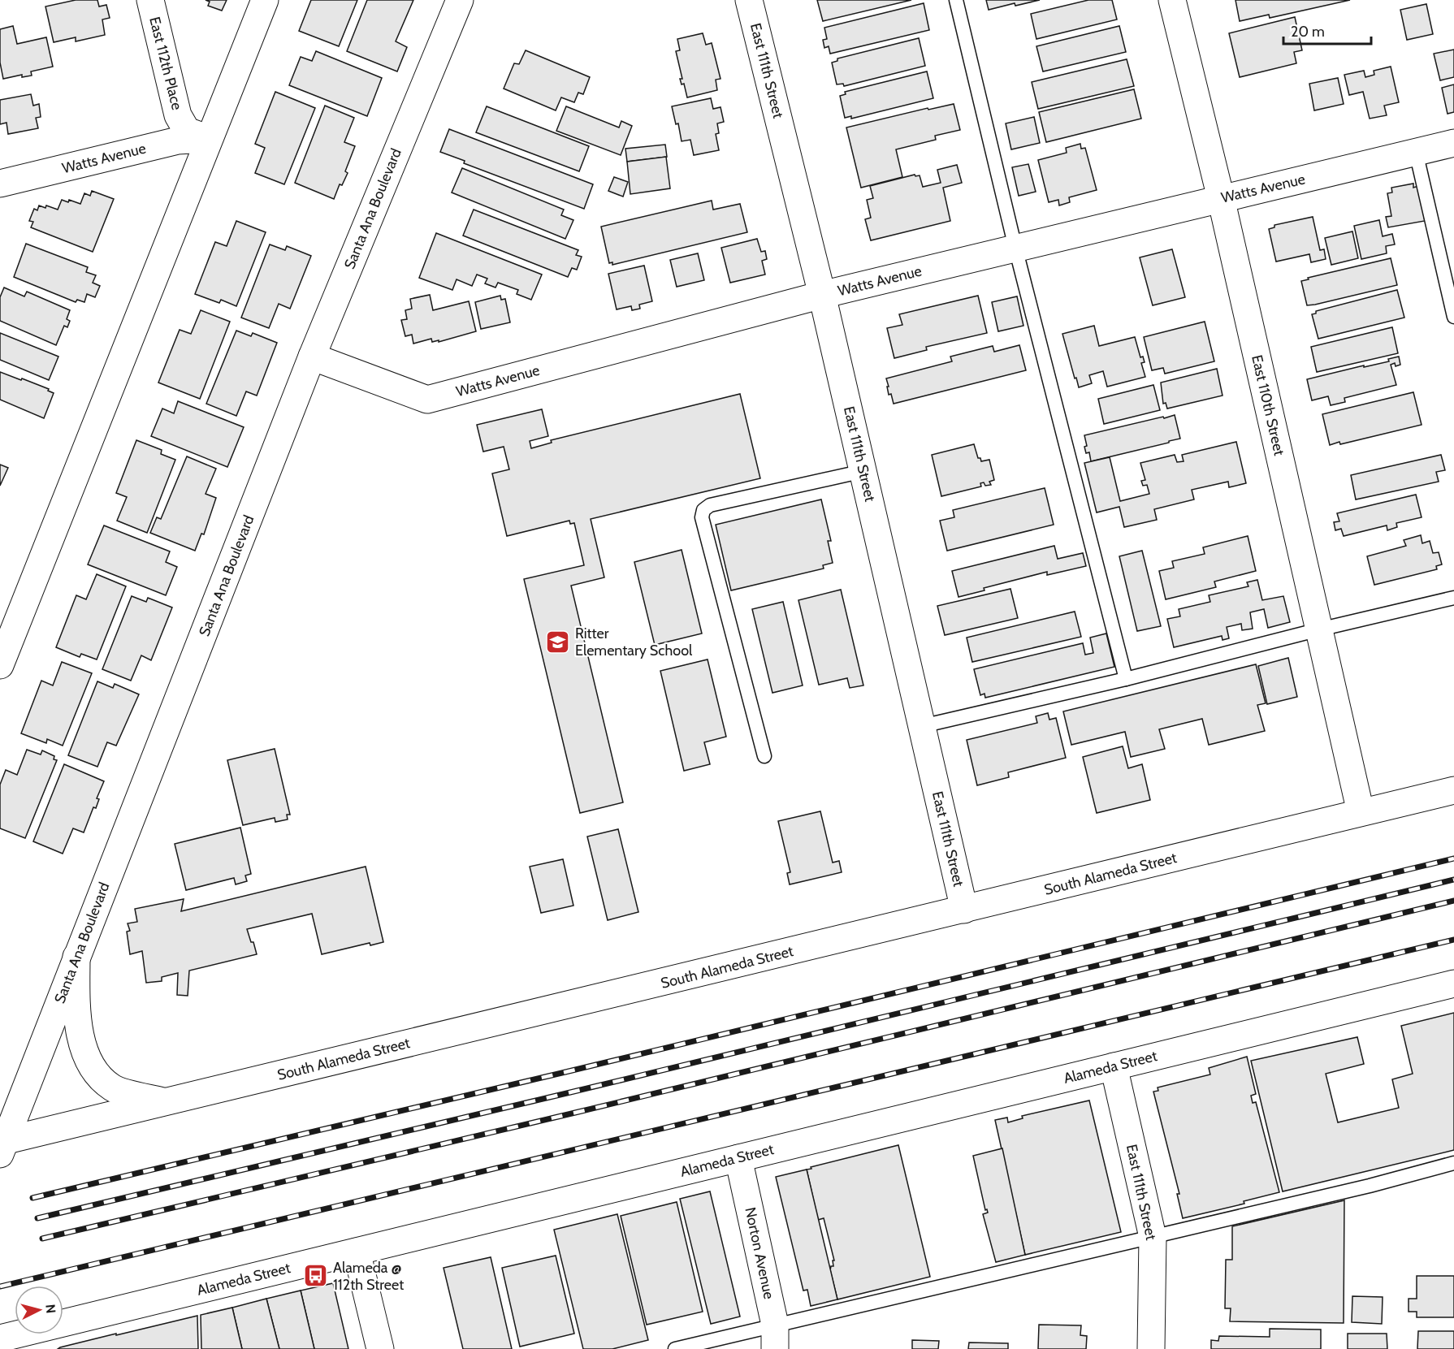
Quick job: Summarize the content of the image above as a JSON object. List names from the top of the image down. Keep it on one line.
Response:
{"streets":{"street":["East 112th Place","East 111th Street","Watts Avenue","Santa Ana Boulevard","East 110th Street","South Alameda Street","Alameda Street","Norton Avenue"]},"crossings":[["East 112th Place","Watts Avenue"],["East 111th Street","Watts Avenue"],["East 111th Street","South Alameda Street"],["East 111th Street","Alameda Street"],["Watts Avenue","Santa Ana Boulevard"],["Watts Avenue","East 110th Street"],["Santa Ana Boulevard","South Alameda Street"],["East 110th Street","South Alameda Street"],["Alameda Street","Norton Avenue"]],"places":{"school or university":["Ritter Elementary School"],"bus stop":["Alameda @ 112th Street"]},"scale_bar":"20 m","north":"right"}
